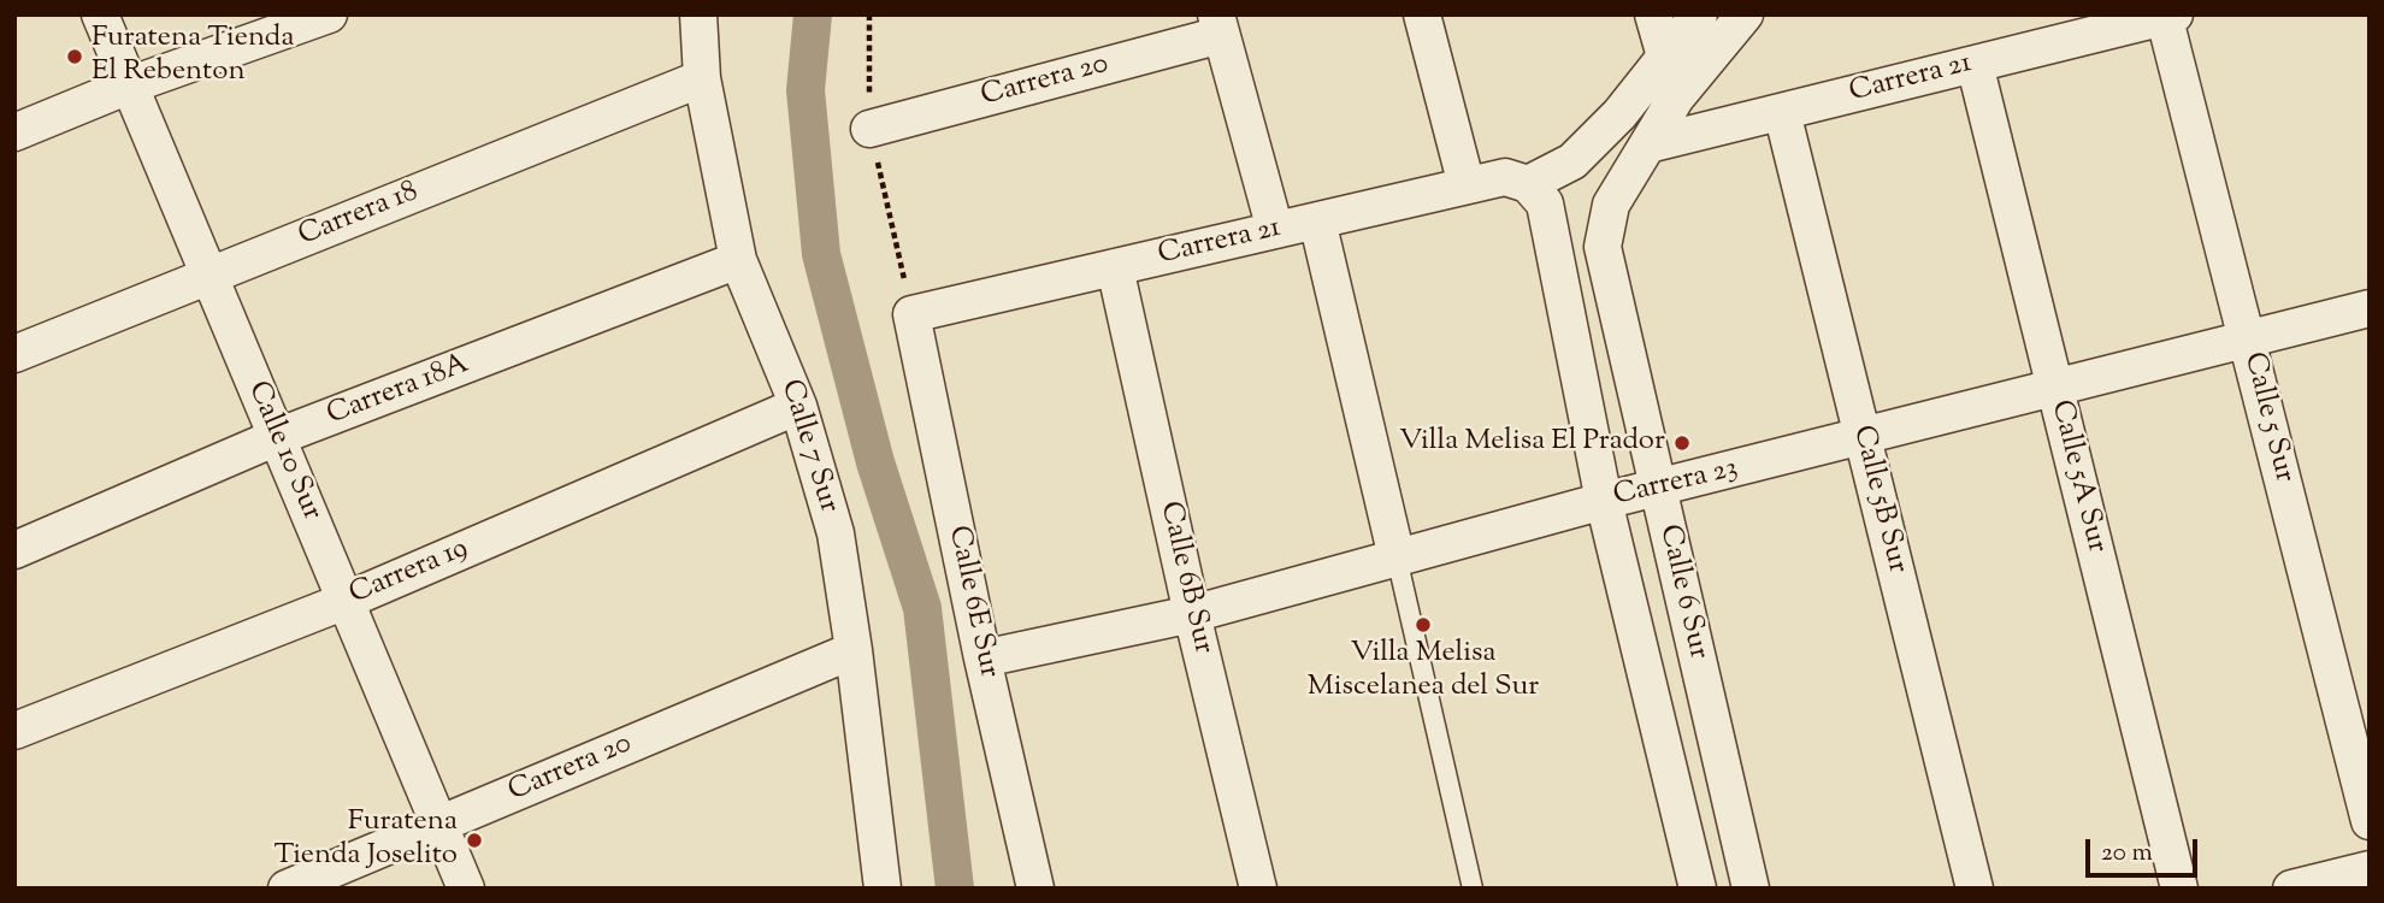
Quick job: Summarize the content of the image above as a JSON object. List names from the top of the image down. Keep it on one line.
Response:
{"streets":{"street":["Carrera 21","Carrera 20","Carrera 18","Carrera 18A","Calle 5 Sur","Calle 7 Sur","Calle 10 Sur","Calle 5A Sur","Carrera 23","Calle 5B Sur","Carrera 19","Calle 6B Sur","Calle 6 Sur","Calle 6E Sur"]},"crossings":[["Carrera 21","Calle 5 Sur"],["Carrera 21","Calle 5A Sur"],["Carrera 21","Calle 5B Sur"],["Carrera 21","Calle 6B Sur"],["Carrera 21","Calle 6 Sur"],["Carrera 21","Calle 6E Sur"],["Carrera 20","Calle 7 Sur"],["Carrera 20","Calle 10 Sur"],["Carrera 18","Calle 7 Sur"],["Carrera 18","Calle 10 Sur"],["Carrera 18A","Calle 7 Sur"],["Carrera 18A","Calle 10 Sur"],["Calle 5 Sur","Carrera 23"],["Calle 7 Sur","Carrera 19"],["Calle 10 Sur","Carrera 19"],["Calle 5A Sur","Carrera 23"],["Carrera 23","Calle 5B Sur"],["Carrera 23","Calle 6B Sur"],["Carrera 23","Calle 6 Sur"],["Carrera 23","Calle 6E Sur"]],"places":["Furatena Tienda El Rebenton","Villa Melisa El Prador","Villa Melisa Miscelanea del Sur","Furatena Tienda Joselito"],"scale_bar":"20 m"}
